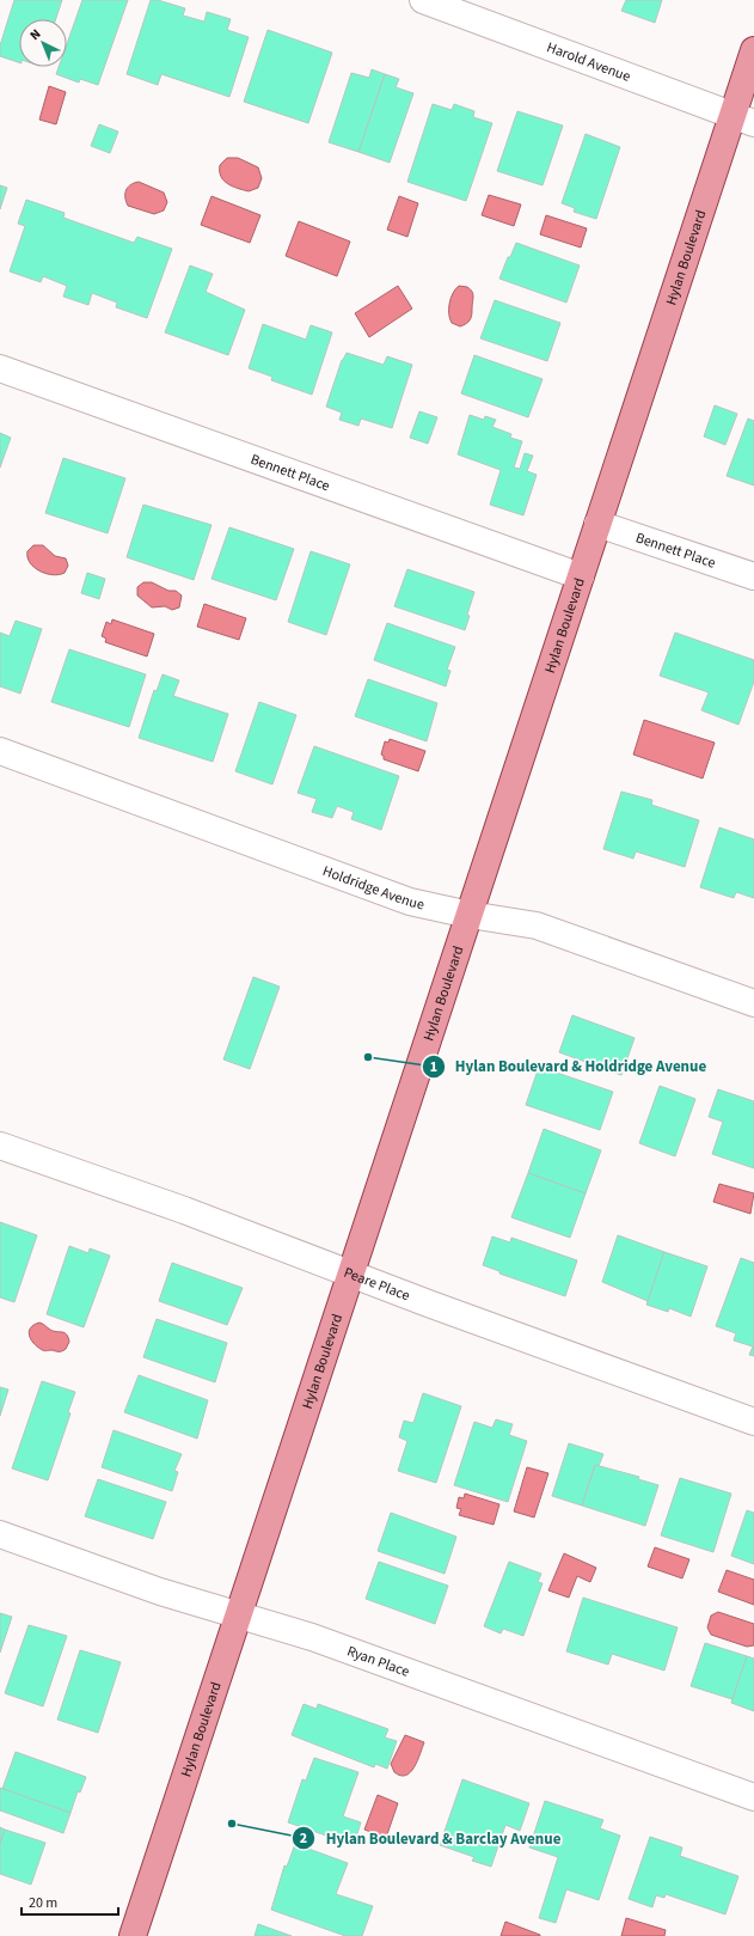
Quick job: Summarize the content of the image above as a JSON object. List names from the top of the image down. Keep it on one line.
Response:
{"streets":{"main road":["Hylan Boulevard"],"street":["Harold Avenue","Bennett Place","Holdridge Avenue","Peare Place","Ryan Place"]},"crossings":[["Harold Avenue","Hylan Boulevard"],["Hylan Boulevard","Bennett Place"],["Hylan Boulevard","Holdridge Avenue"],["Hylan Boulevard","Peare Place"],["Hylan Boulevard","Ryan Place"]],"places":["Hylan Boulevard & Holdridge Avenue","Hylan Boulevard & Barclay Avenue"],"scale_bar":"20 m","north":"top left"}
